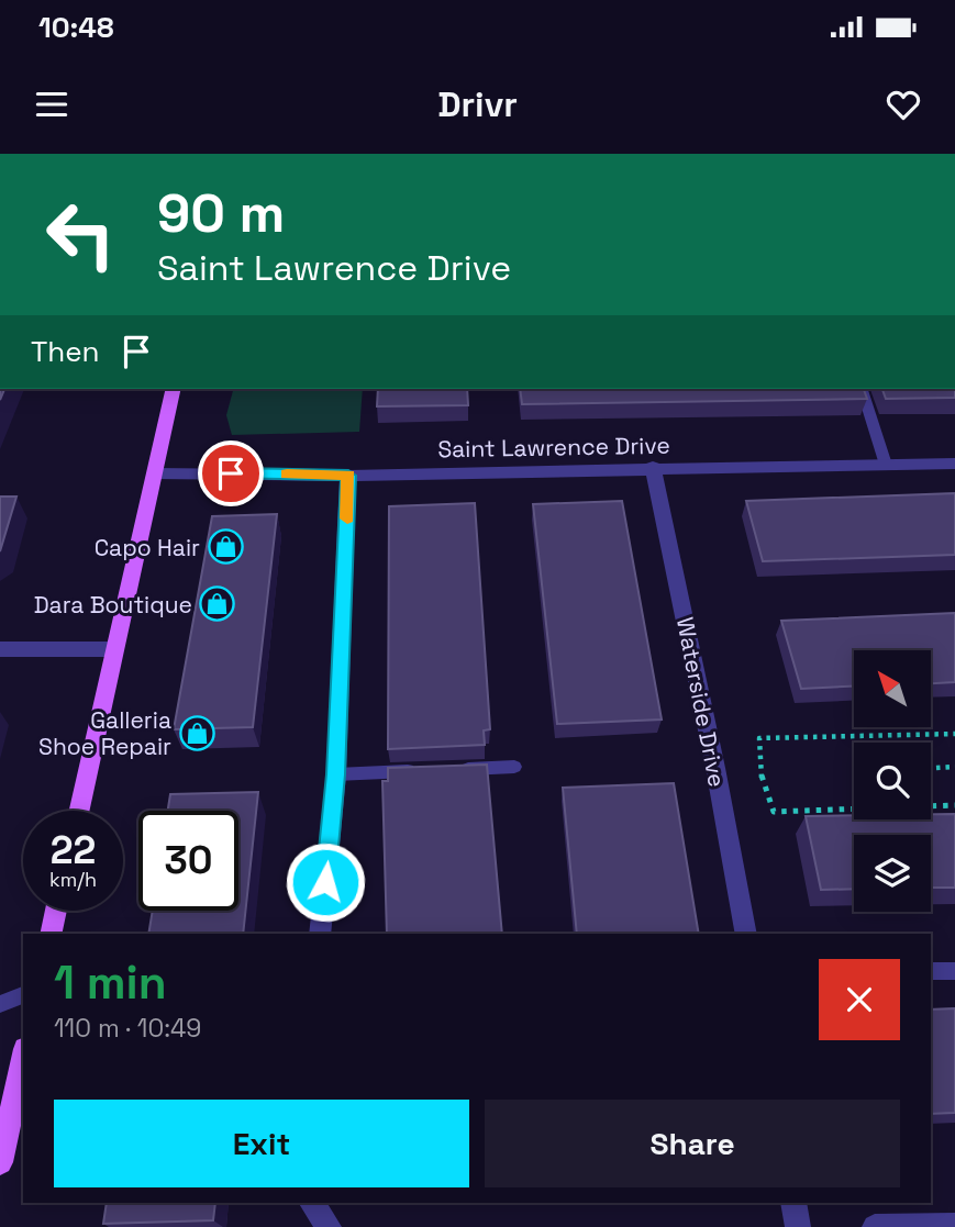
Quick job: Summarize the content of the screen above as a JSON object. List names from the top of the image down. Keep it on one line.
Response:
{"streets":{"street":["Saint Lawrence Drive","Waterside Drive"]},"crossings":[["Saint Lawrence Drive","Waterside Drive"]],"places":{"shop":["Capo Hair","Dara Boutique","Galleria Shoe Repair"]},"north":"top left","page":{"status":"10:48","header":"Drivr","turn":["90 m","Saint Lawrence Drive"],"then":"Then","speed":"22 km/h","limit":"30","heading":["1 min","110 m · 10:49"],"buttons":["Exit","Share"]}}
